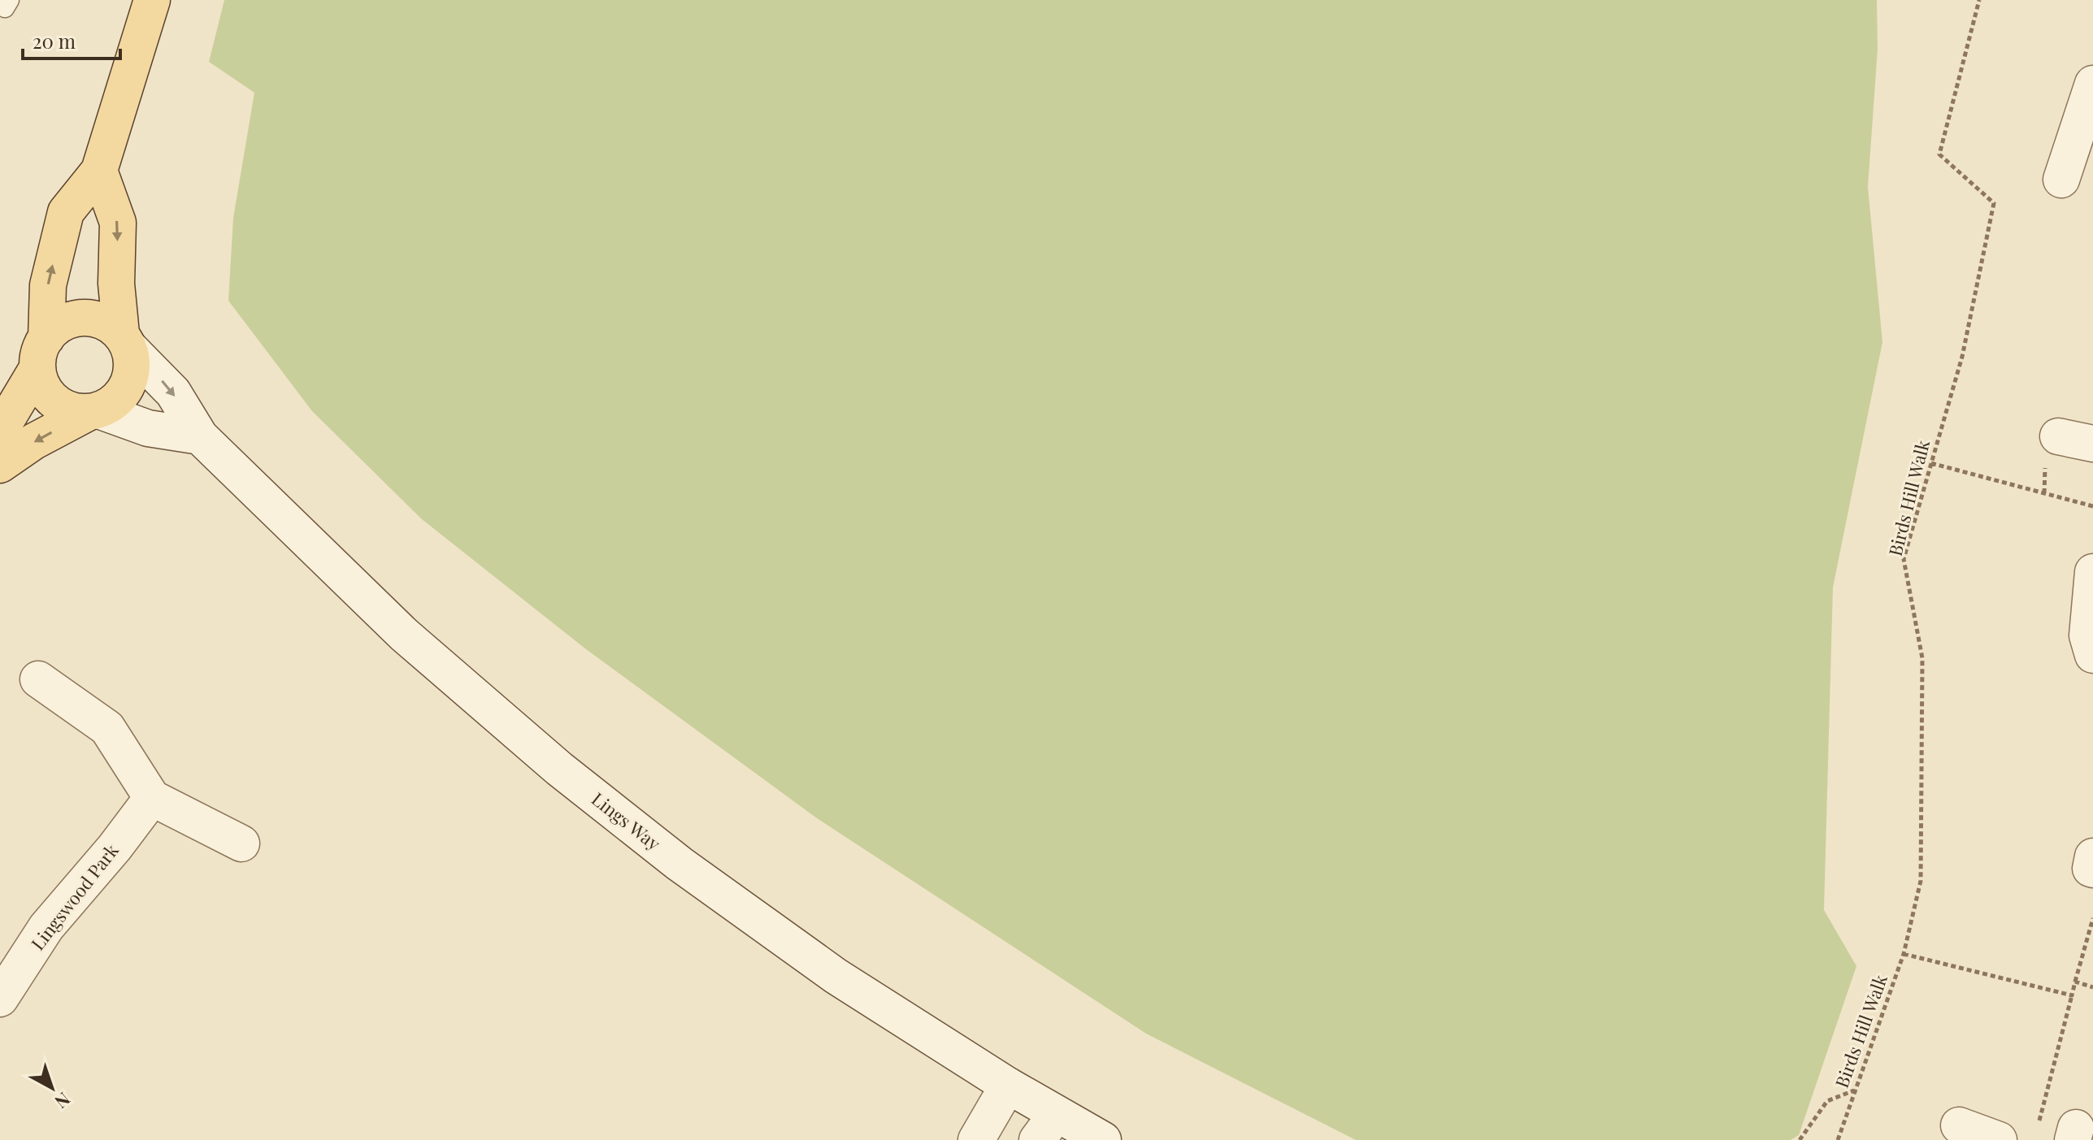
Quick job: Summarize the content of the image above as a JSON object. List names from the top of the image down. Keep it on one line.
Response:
{"streets":{"street":["Lings Way","Lingswood Park"],"path":["Birds Hill Walk"]},"scale_bar":"20 m","north":"bottom right"}
